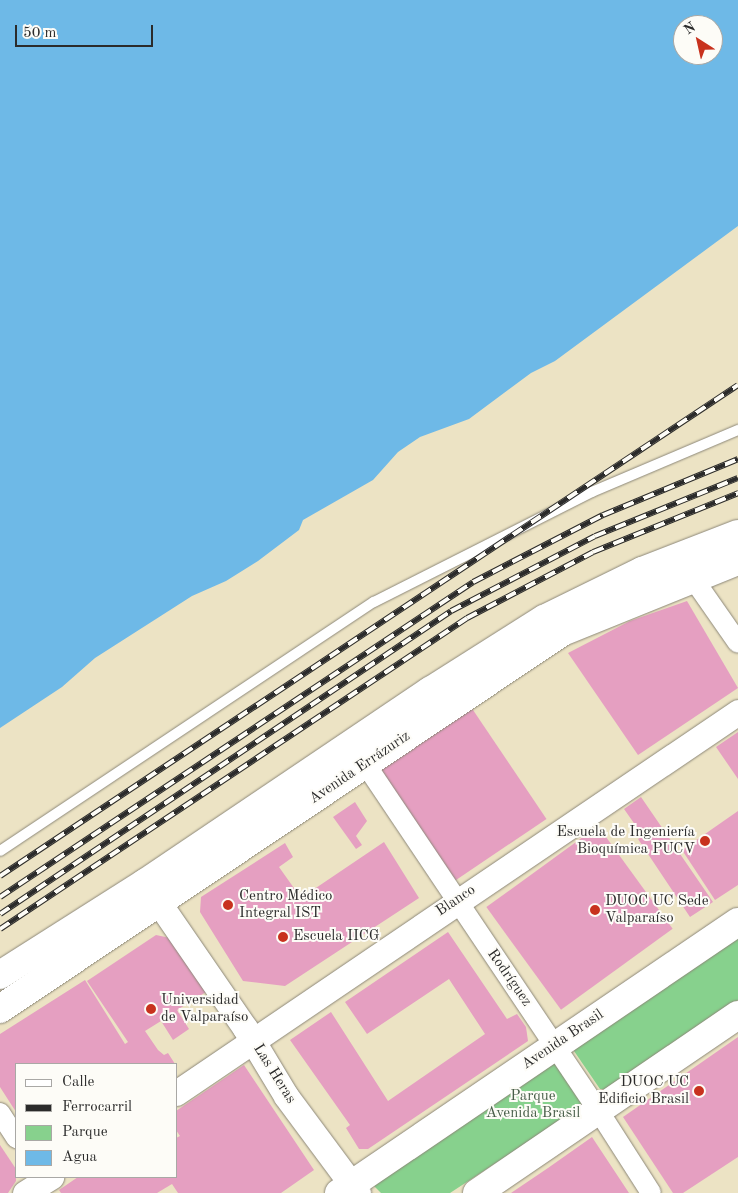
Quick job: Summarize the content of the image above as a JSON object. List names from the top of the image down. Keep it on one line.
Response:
{"streets":{"main road":["Avenida Errázuriz","Avenida Brasil"],"street":["Blanco","Rodríguez","Las Heras"]},"crossings":[["Avenida Errázuriz","Rodríguez"],["Avenida Errázuriz","Las Heras"],["Blanco","Rodríguez"],["Blanco","Las Heras"],["Rodríguez","Avenida Brasil"],["Avenida Brasil","Las Heras"]],"parks":["Parque Avenida Brasil"],"places":["Escuela de Ingeniería Bioquímica PUCV","Centro Médico Integral IST","DUOC UC Sede Valparaíso","Escuela IICG","Universidad de Valparaíso","DUOC UC Edificio Brasil"],"legend":["Calle","Ferrocarril","Parque","Agua"],"scale_bar":"50 m","north":"top left"}
